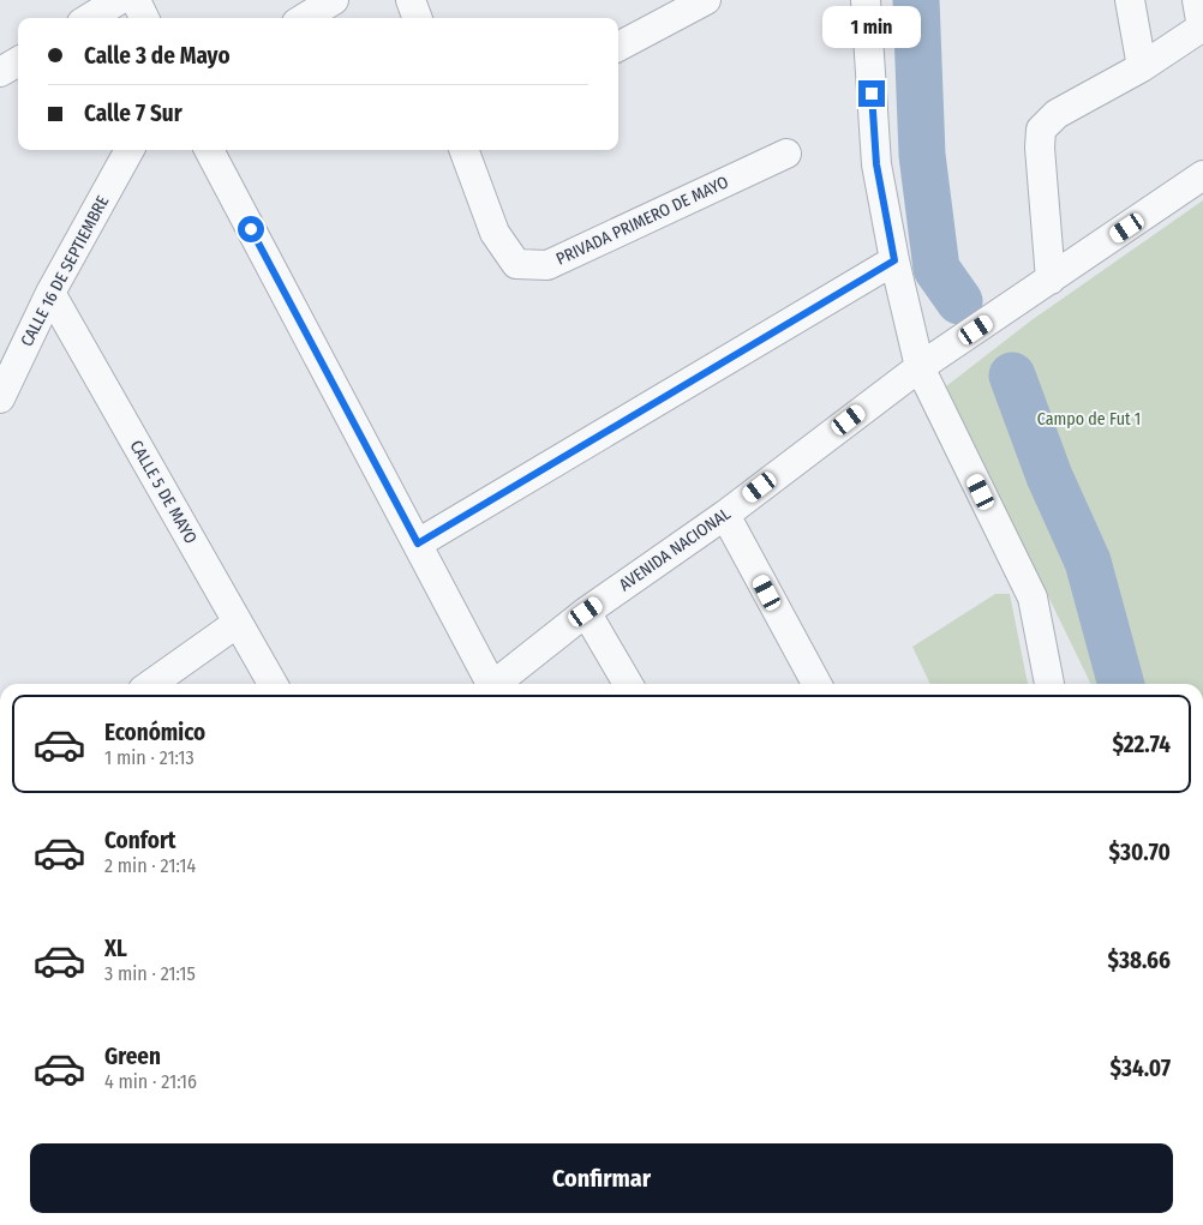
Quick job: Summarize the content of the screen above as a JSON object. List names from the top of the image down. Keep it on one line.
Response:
{"streets":{"street":["PRIVADA PRIMERO DE MAYO","CALLE 16 DE SEPTIEMBRE","CALLE 5 DE MAYO","AVENIDA NACIONAL"]},"crossings":[["CALLE 16 DE SEPTIEMBRE","CALLE 5 DE MAYO"]],"parks":["Campo de Fut 1"],"page":{"bubble":"1 min","banner":["Calle 3 de Mayo","Calle 7 Sur"],"list":[{"name":"Económico","note":"1 min · 21:13","value":"$22.74"},{"name":"Confort","note":"2 min · 21:14","value":"$30.70"},{"name":"XL","note":"3 min · 21:15","value":"$38.66"},{"name":"Green","note":"4 min · 21:16","value":"$34.07"}],"buttons":"Confirmar"}}
